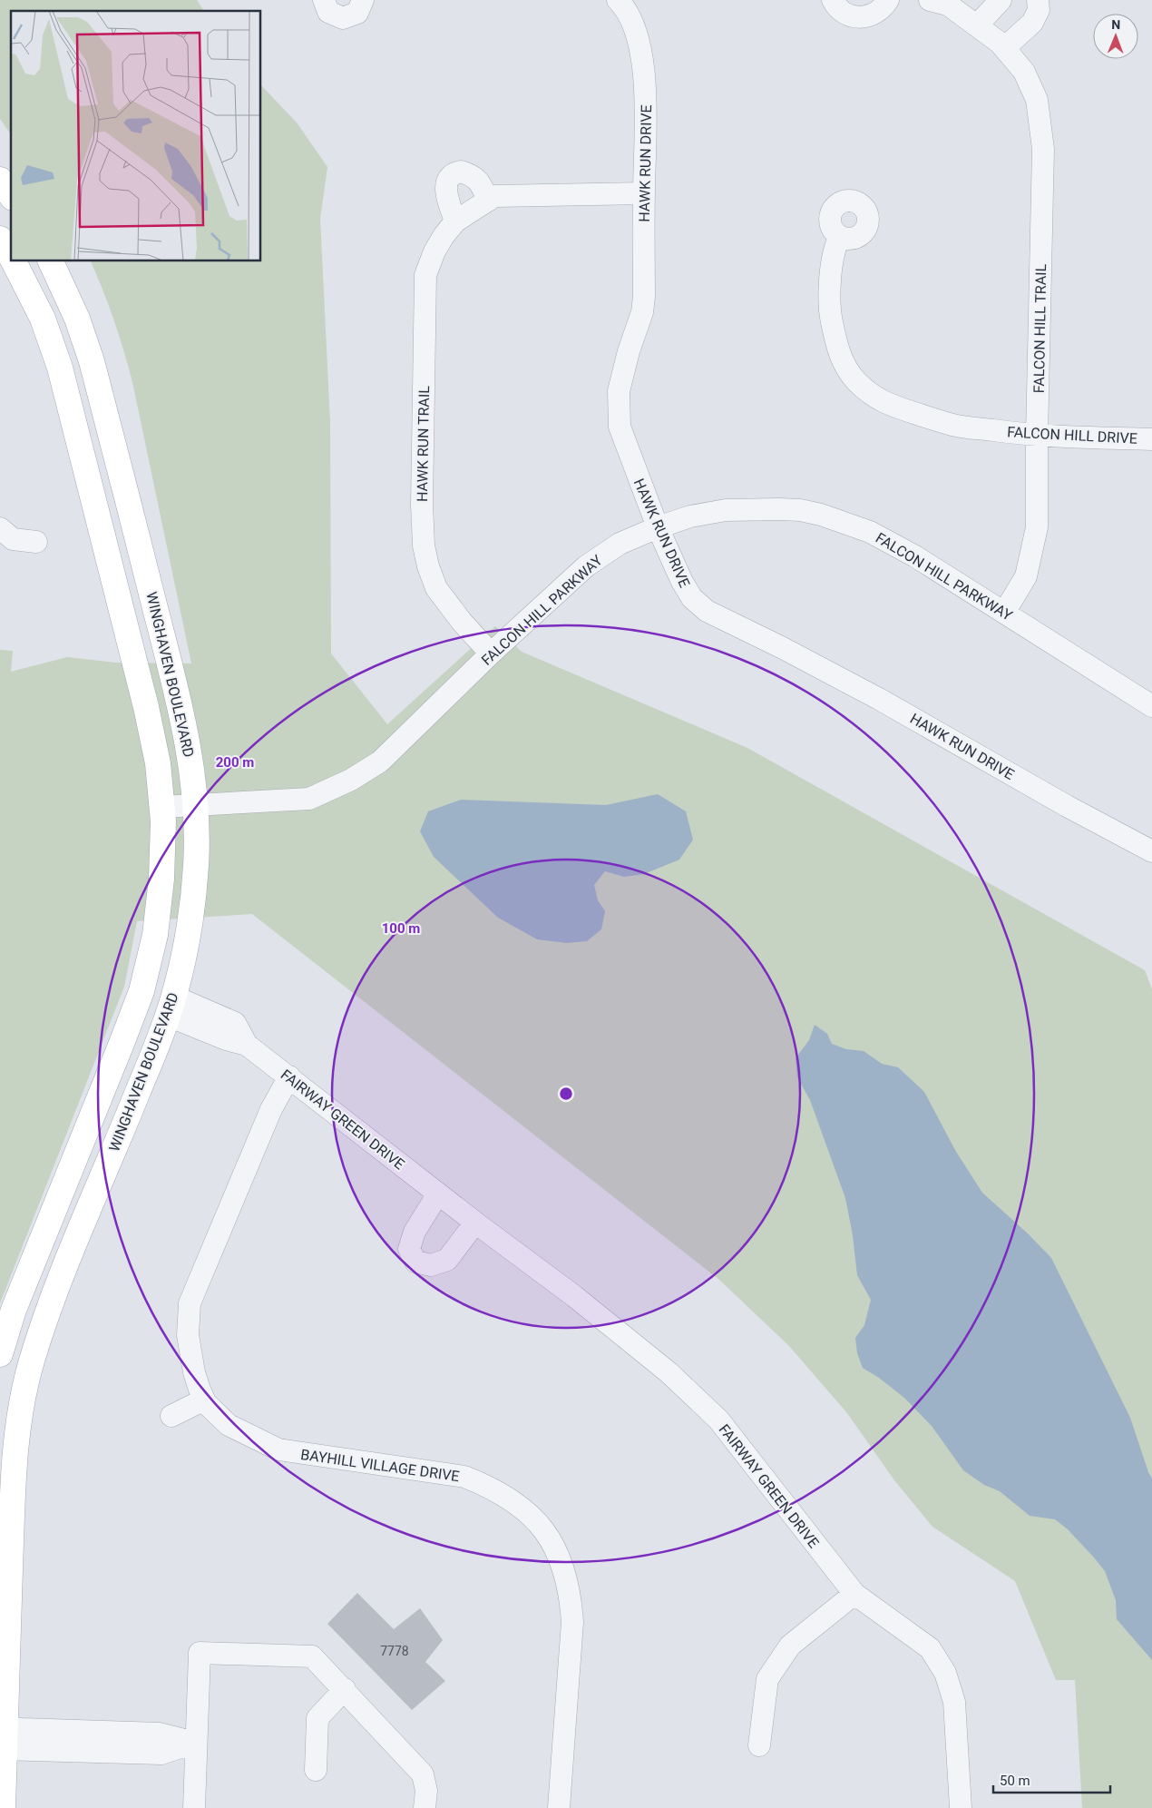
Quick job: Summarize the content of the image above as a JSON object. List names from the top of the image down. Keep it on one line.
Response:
{"streets":{"main road":["WINGHAVEN BOULEVARD"],"street":["HAWK RUN DRIVE","FALCON HILL TRAIL","FALCON HILL DRIVE","HAWK RUN TRAIL","FALCON HILL PARKWAY","FAIRWAY GREEN DRIVE","BAYHILL VILLAGE DRIVE"]},"crossings":[["HAWK RUN DRIVE","HAWK RUN TRAIL"],["HAWK RUN DRIVE","FALCON HILL PARKWAY"],["FALCON HILL TRAIL","FALCON HILL DRIVE"],["FALCON HILL TRAIL","FALCON HILL PARKWAY"],["HAWK RUN TRAIL","FALCON HILL PARKWAY"],["FALCON HILL PARKWAY","WINGHAVEN BOULEVARD"],["WINGHAVEN BOULEVARD","FAIRWAY GREEN DRIVE"],["FAIRWAY GREEN DRIVE","BAYHILL VILLAGE DRIVE"]],"house_numbers":["7778"],"scale_bar":"50 m","north":"top","rings":["200 m","100 m"]}
